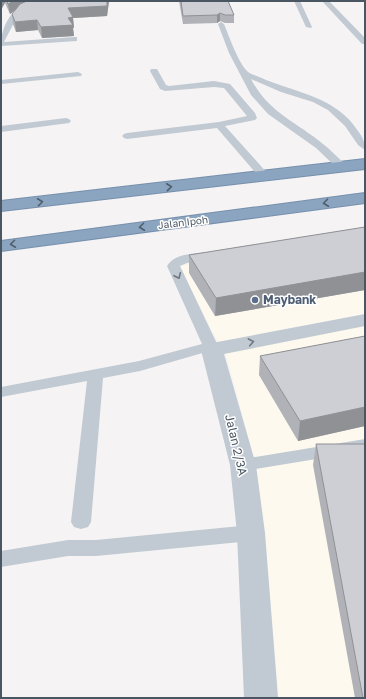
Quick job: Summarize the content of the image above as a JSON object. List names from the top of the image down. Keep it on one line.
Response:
{"streets":{"highway":["Jalan Ipoh"],"street":["Jalan 2/3A"]},"places":["Maybank"]}
